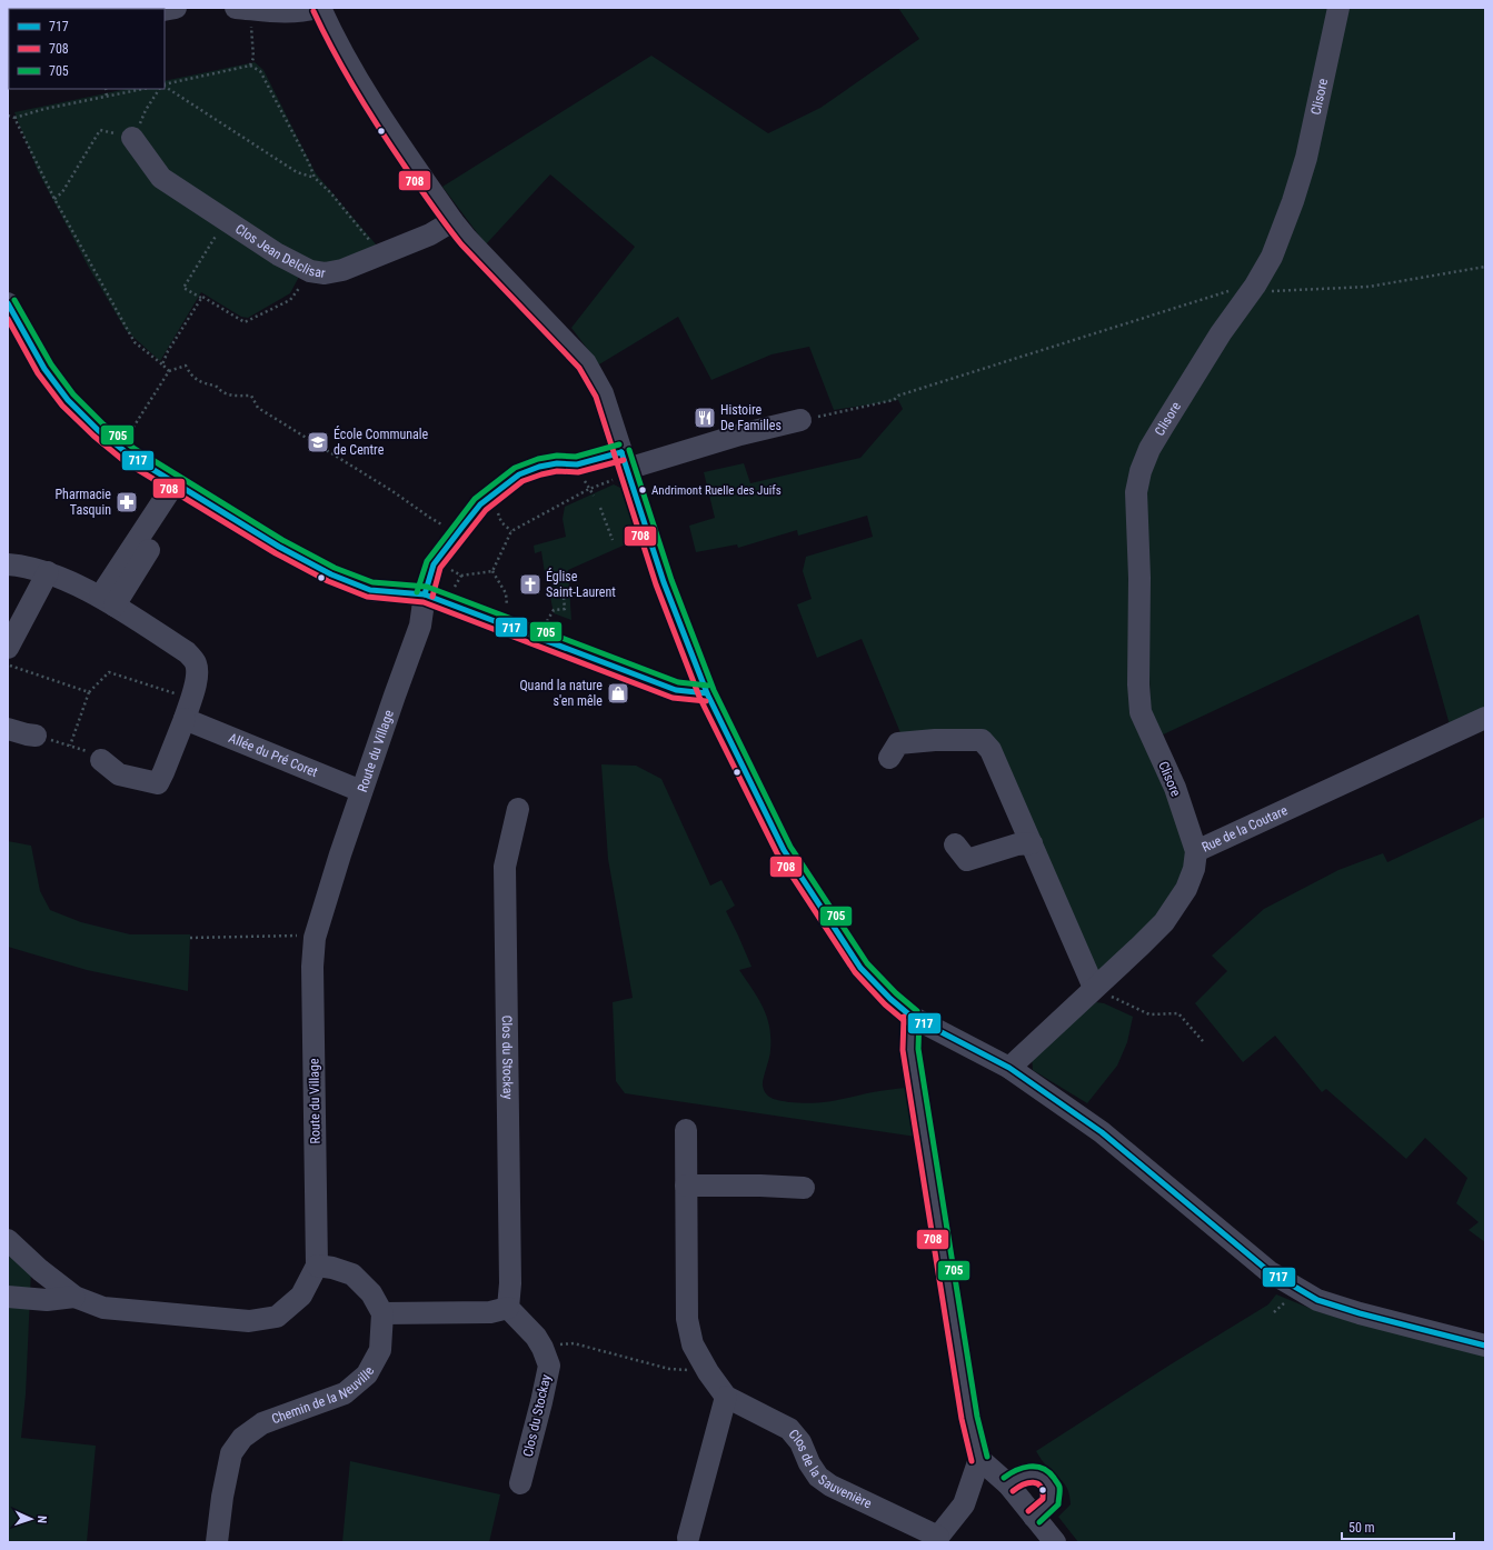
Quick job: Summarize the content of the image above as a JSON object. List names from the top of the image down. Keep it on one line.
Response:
{"streets":{"street":["Clisore","Clos Jean Delclisar","Route du Village","Allée du Pré Coret","Rue de la Coutare","Clos du Stockay","Chemin de la Neuville","Clos de la Sauvenière"]},"crossings":[["Clisore","Rue de la Coutare"],["Route du Village","Allée du Pré Coret"]],"places":{"restaurant":["Histoire De Familles"],"school or university":["École Communale de Centre"],"other":["Andrimont Ruelle des Juifs"],"pharmacy":["Pharmacie Tasquin"],"church":["Église Saint-Laurent"],"shop":["Quand la nature s'en mêle"]},"lines":["transit line 708","transit line 705","transit line 717"],"legend":["717","708","705"],"scale_bar":"50 m","north":"right"}
